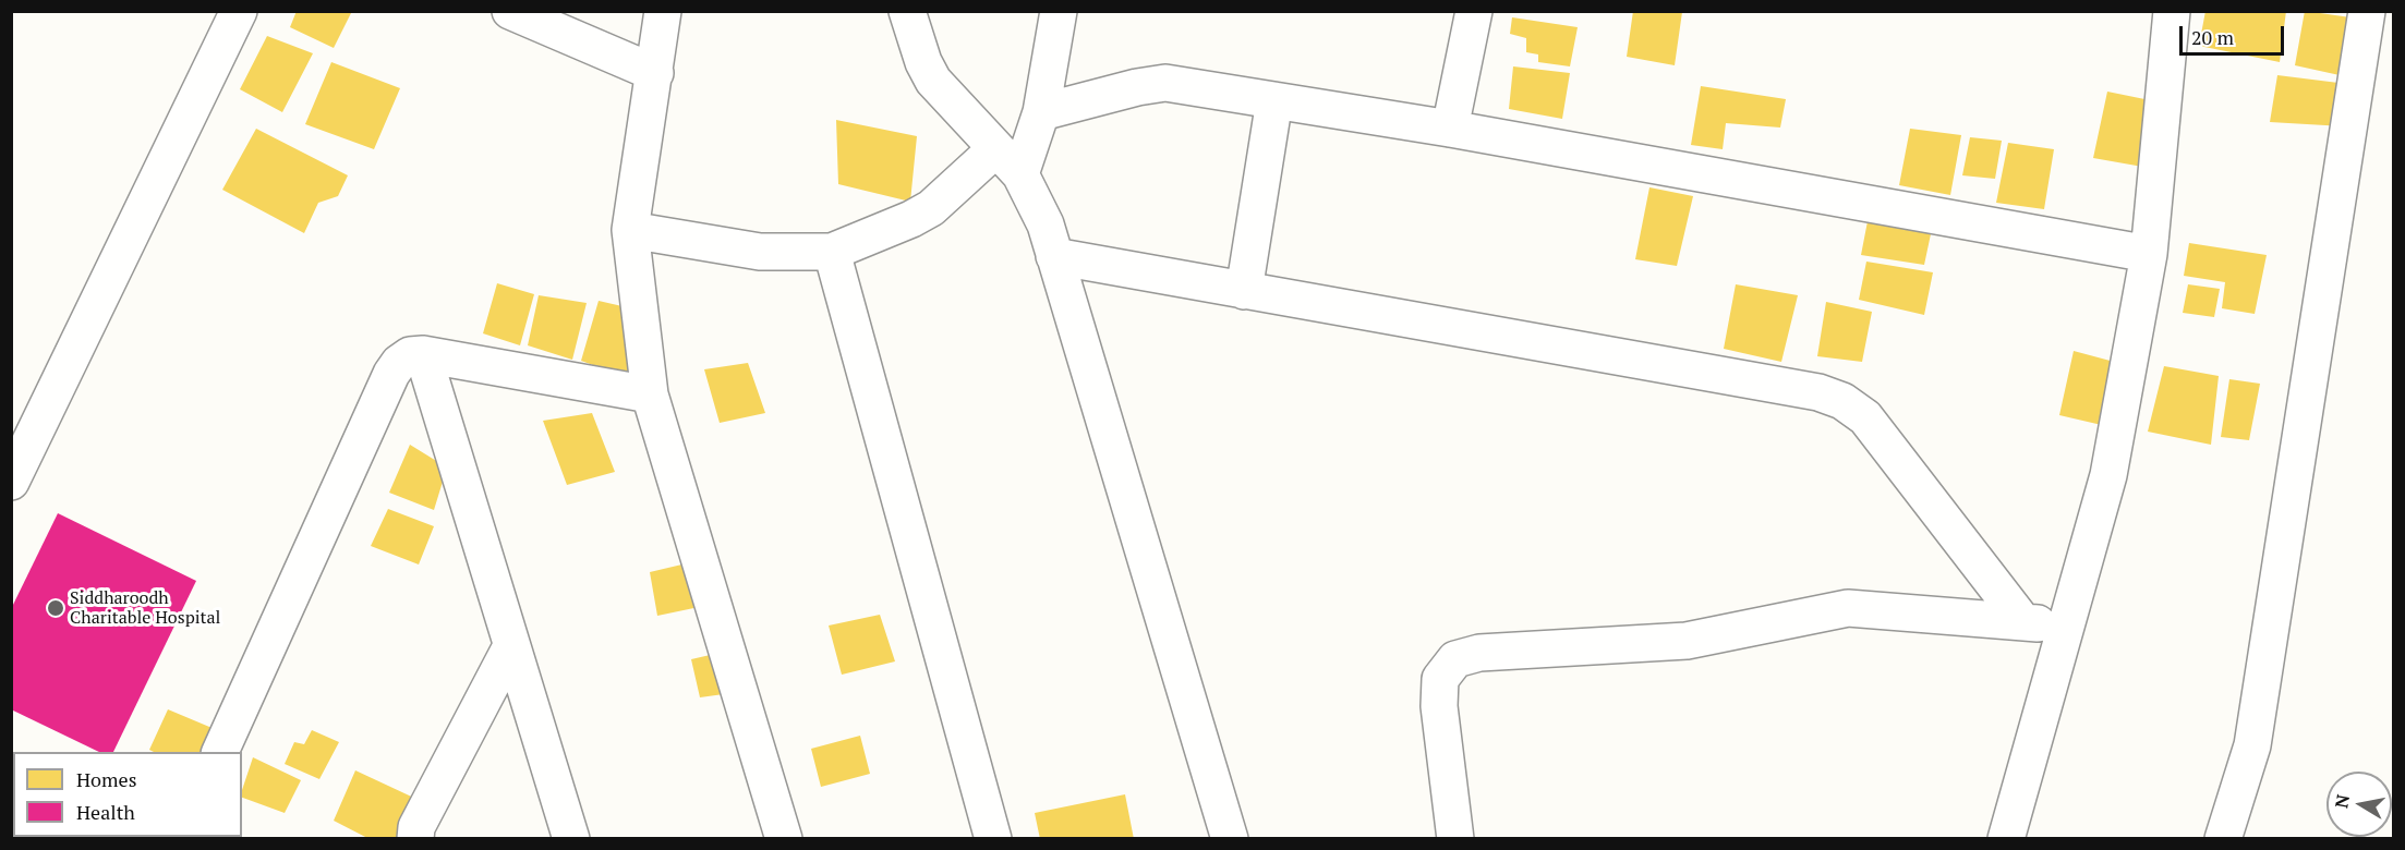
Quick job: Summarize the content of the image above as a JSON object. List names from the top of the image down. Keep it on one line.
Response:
{"places":["Siddharoodh Charitable Hospital"],"legend":["Homes","Health"],"scale_bar":"20 m","north":"left"}
